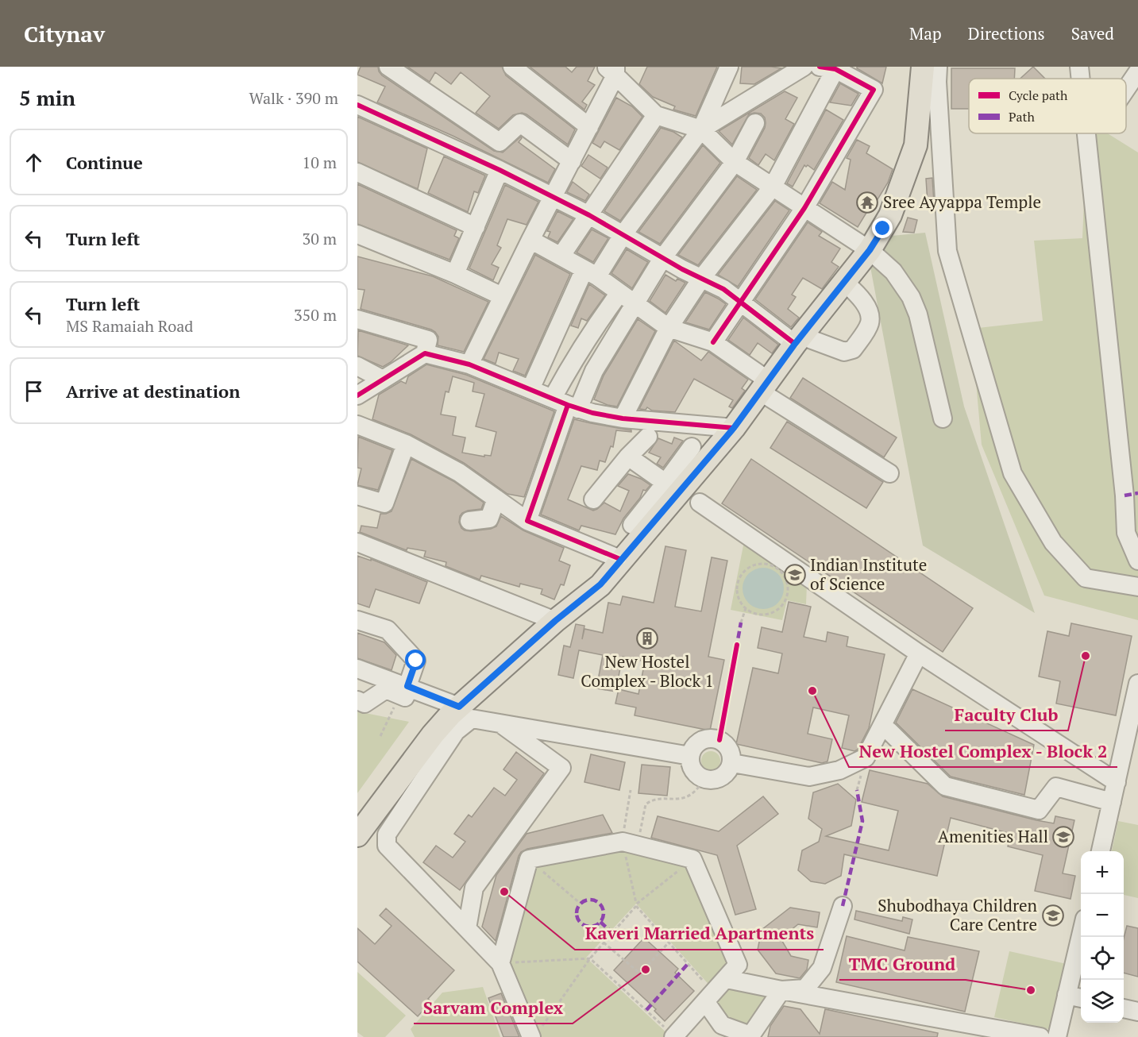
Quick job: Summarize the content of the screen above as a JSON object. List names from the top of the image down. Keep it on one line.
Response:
{"places":{"temple":["Sree Ayyappa Temple"],"school or university":["Indian Institute of Science","Amenities Hall","Shubodhaya Children Care Centre"],"building":["New Hostel Complex - Block 1"],"other":["Faculty Club","New Hostel Complex - Block 2","Kaveri Married Apartments","Sarvam Complex","TMC Ground"]},"legend":["Cycle path","Path"],"page":{"header":"Citynav","nav":["Map","Directions","Saved"],"heading":["5 min","Walk · 390 m"],"list":[["Continue","10 m"],["Turn left","30 m"],["Turn left","MS Ramaiah Road","350 m"],"Arrive at destination"],"map_buttons":["+","−"]}}
